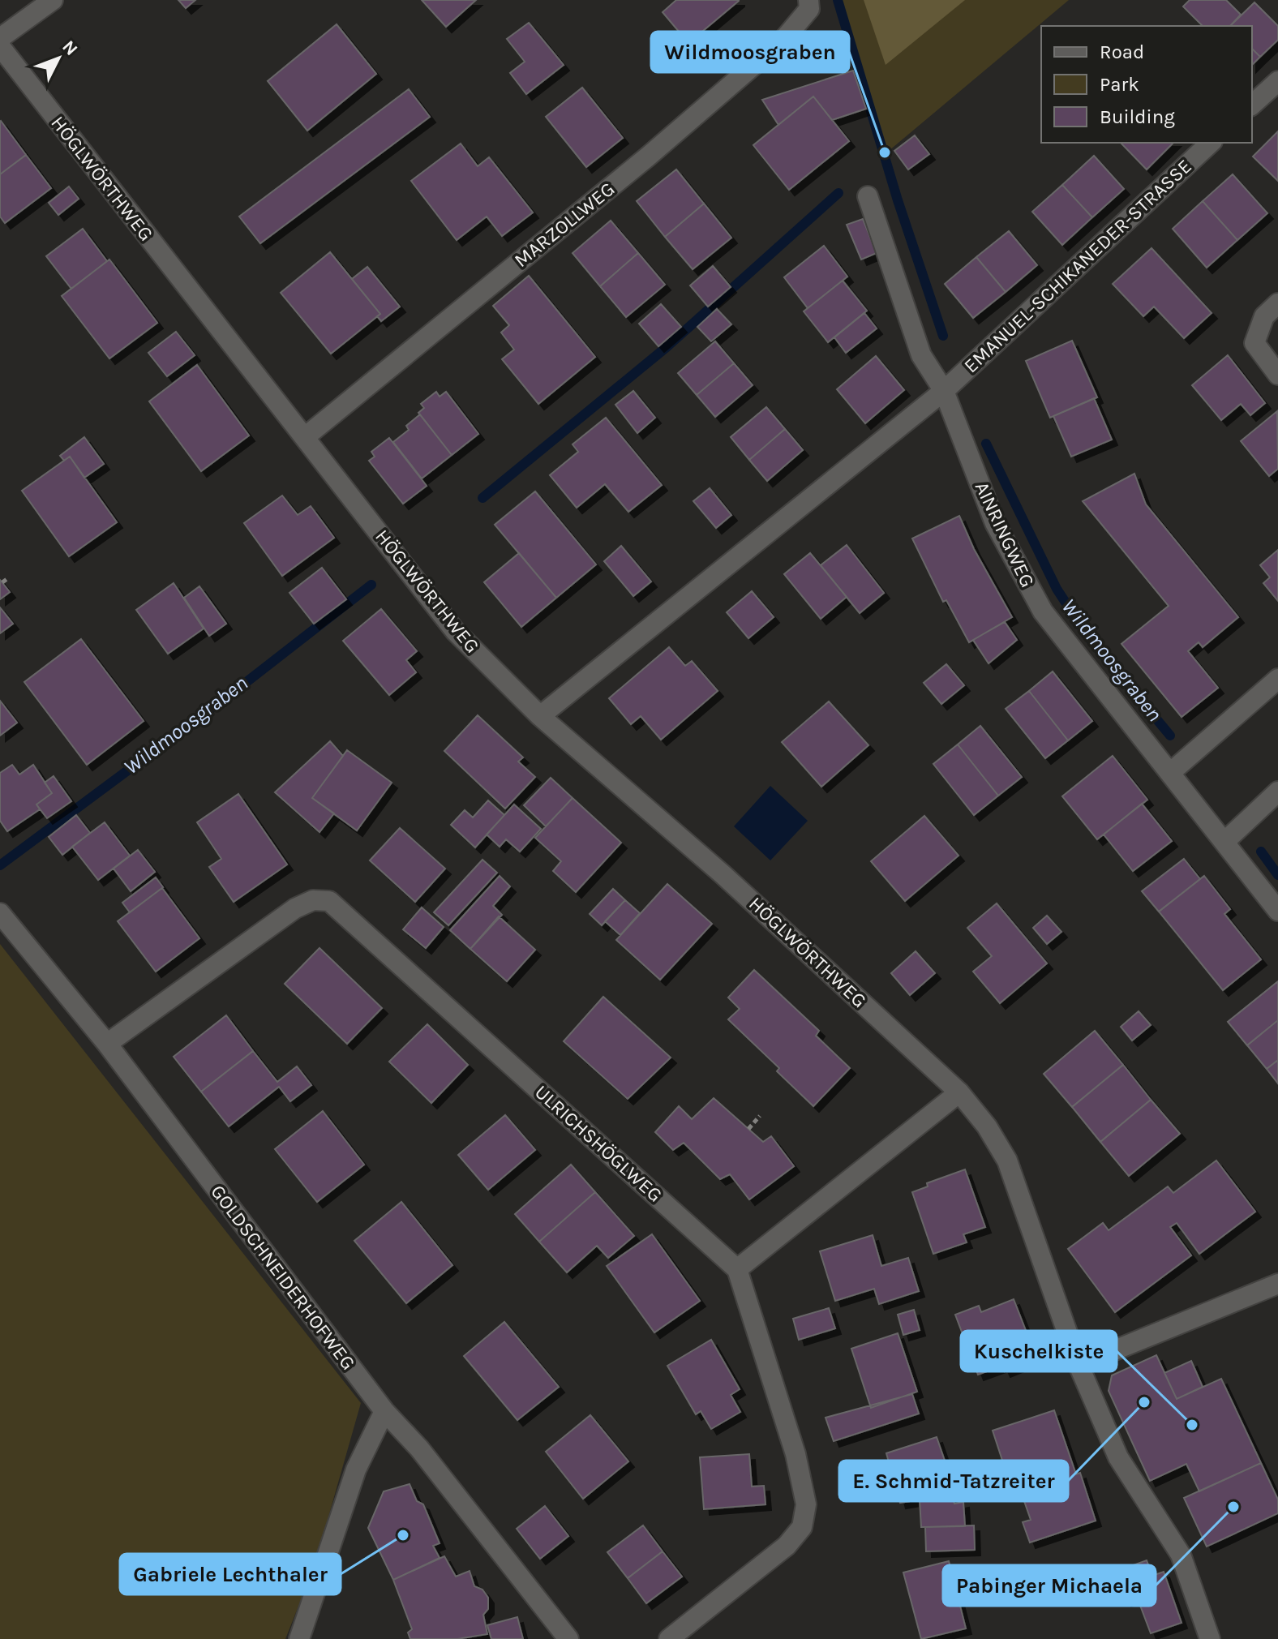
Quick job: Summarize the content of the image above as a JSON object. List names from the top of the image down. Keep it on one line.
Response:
{"streets":{"street":["HÖGLWÖRTHWEG","MARZOLLWEG","EMANUEL-SCHIKANEDER-STRASSE","AINRINGWEG","ULRICHSHÖGLWEG","GOLDSCHNEIDERHOFWEG"]},"crossings":[["HÖGLWÖRTHWEG","MARZOLLWEG"],["EMANUEL-SCHIKANEDER-STRASSE","AINRINGWEG"],["ULRICHSHÖGLWEG","GOLDSCHNEIDERHOFWEG"]],"water":["Wildmoosgraben"],"places":["Wildmoosgraben","E. Schmid-Tatzreiter","Kuschelkiste","Pabinger Michaela","Gabriele Lechthaler"],"legend":["Road","Park","Building"],"north":"top right"}
